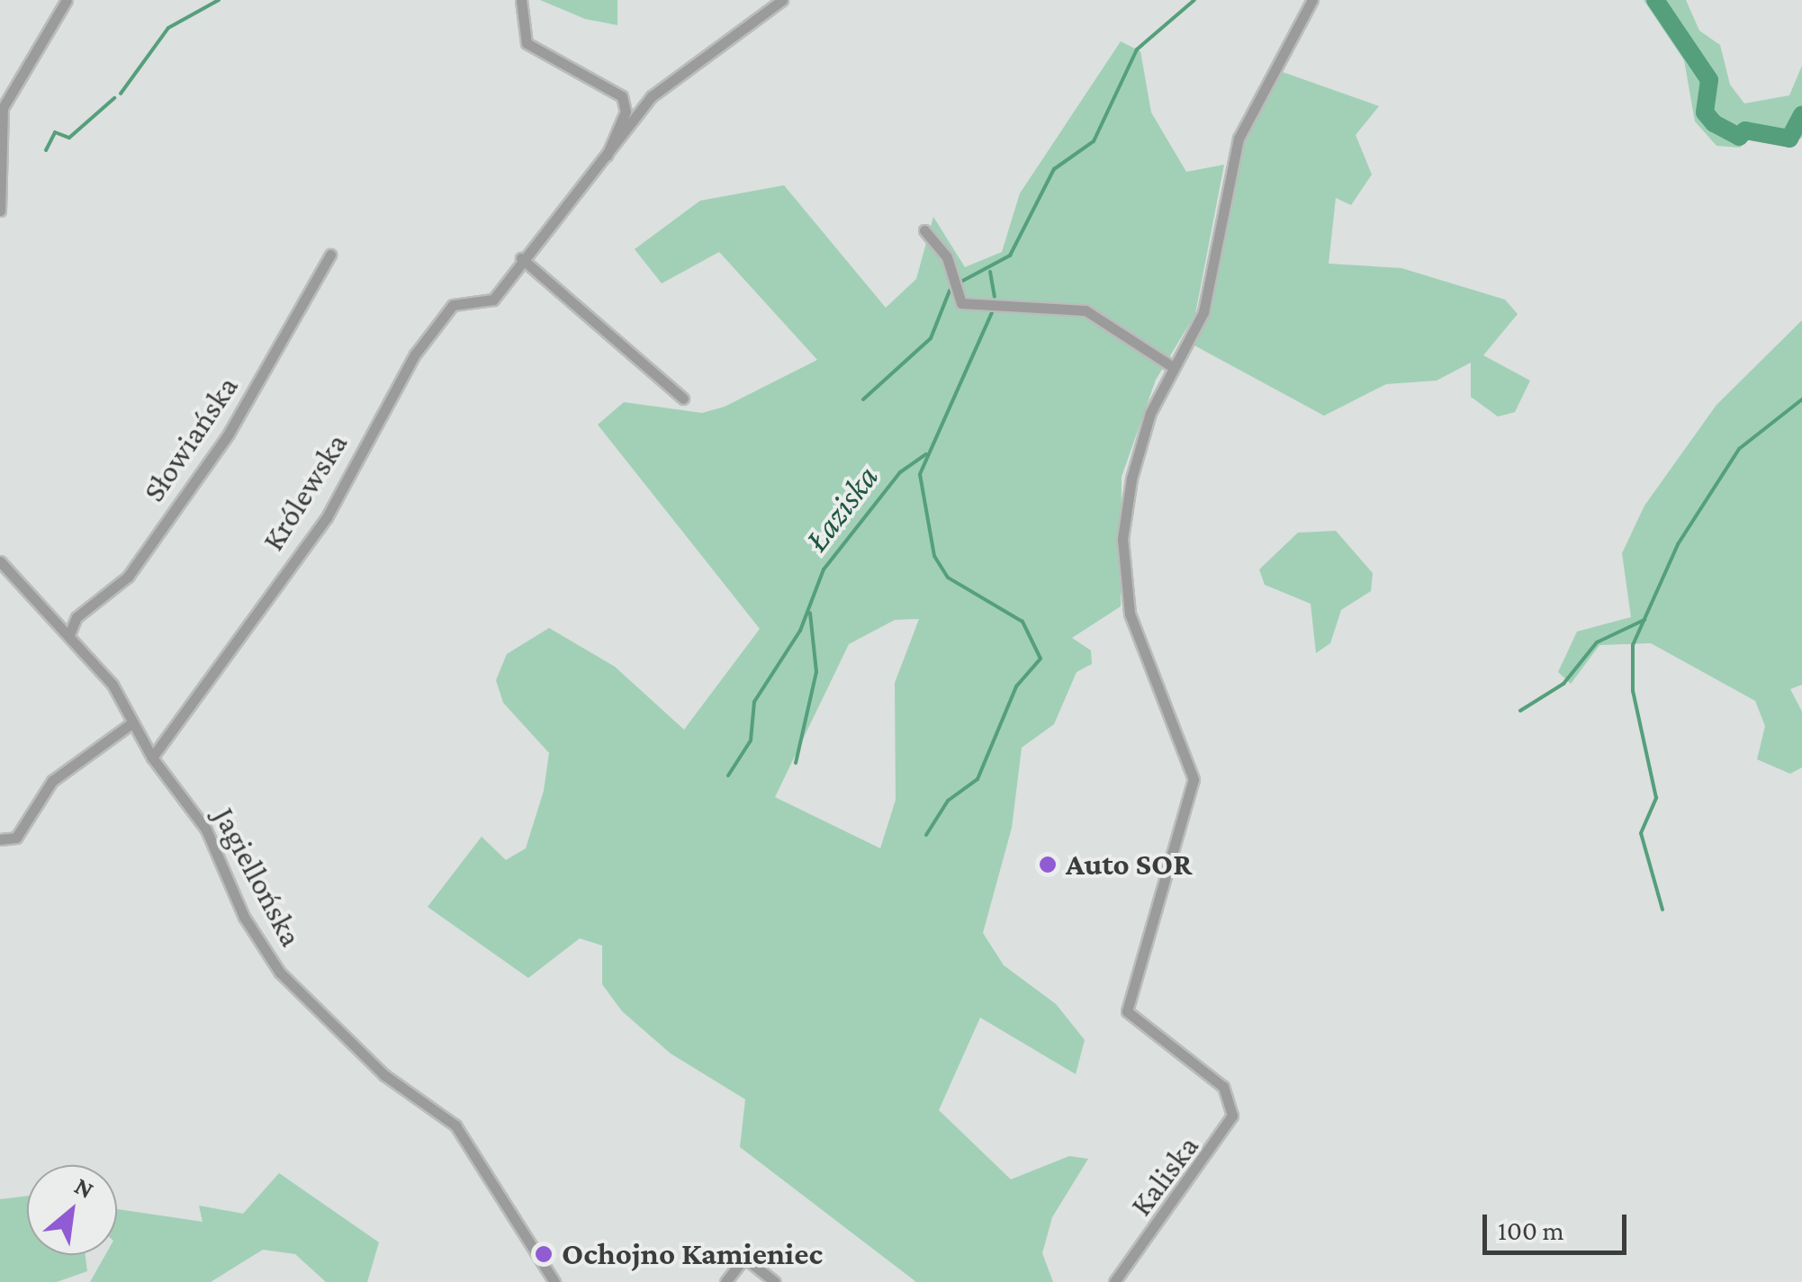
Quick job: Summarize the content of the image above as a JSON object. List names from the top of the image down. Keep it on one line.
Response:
{"streets":{"street":["Słowiańska","Królewska","Jagiellońska","Kaliska"]},"crossings":[["Słowiańska","Jagiellońska"],["Królewska","Jagiellońska"]],"water":["Łaziska"],"places":["Auto SOR","Ochojno Kamieniec"],"scale_bar":"100 m","north":"top right"}
